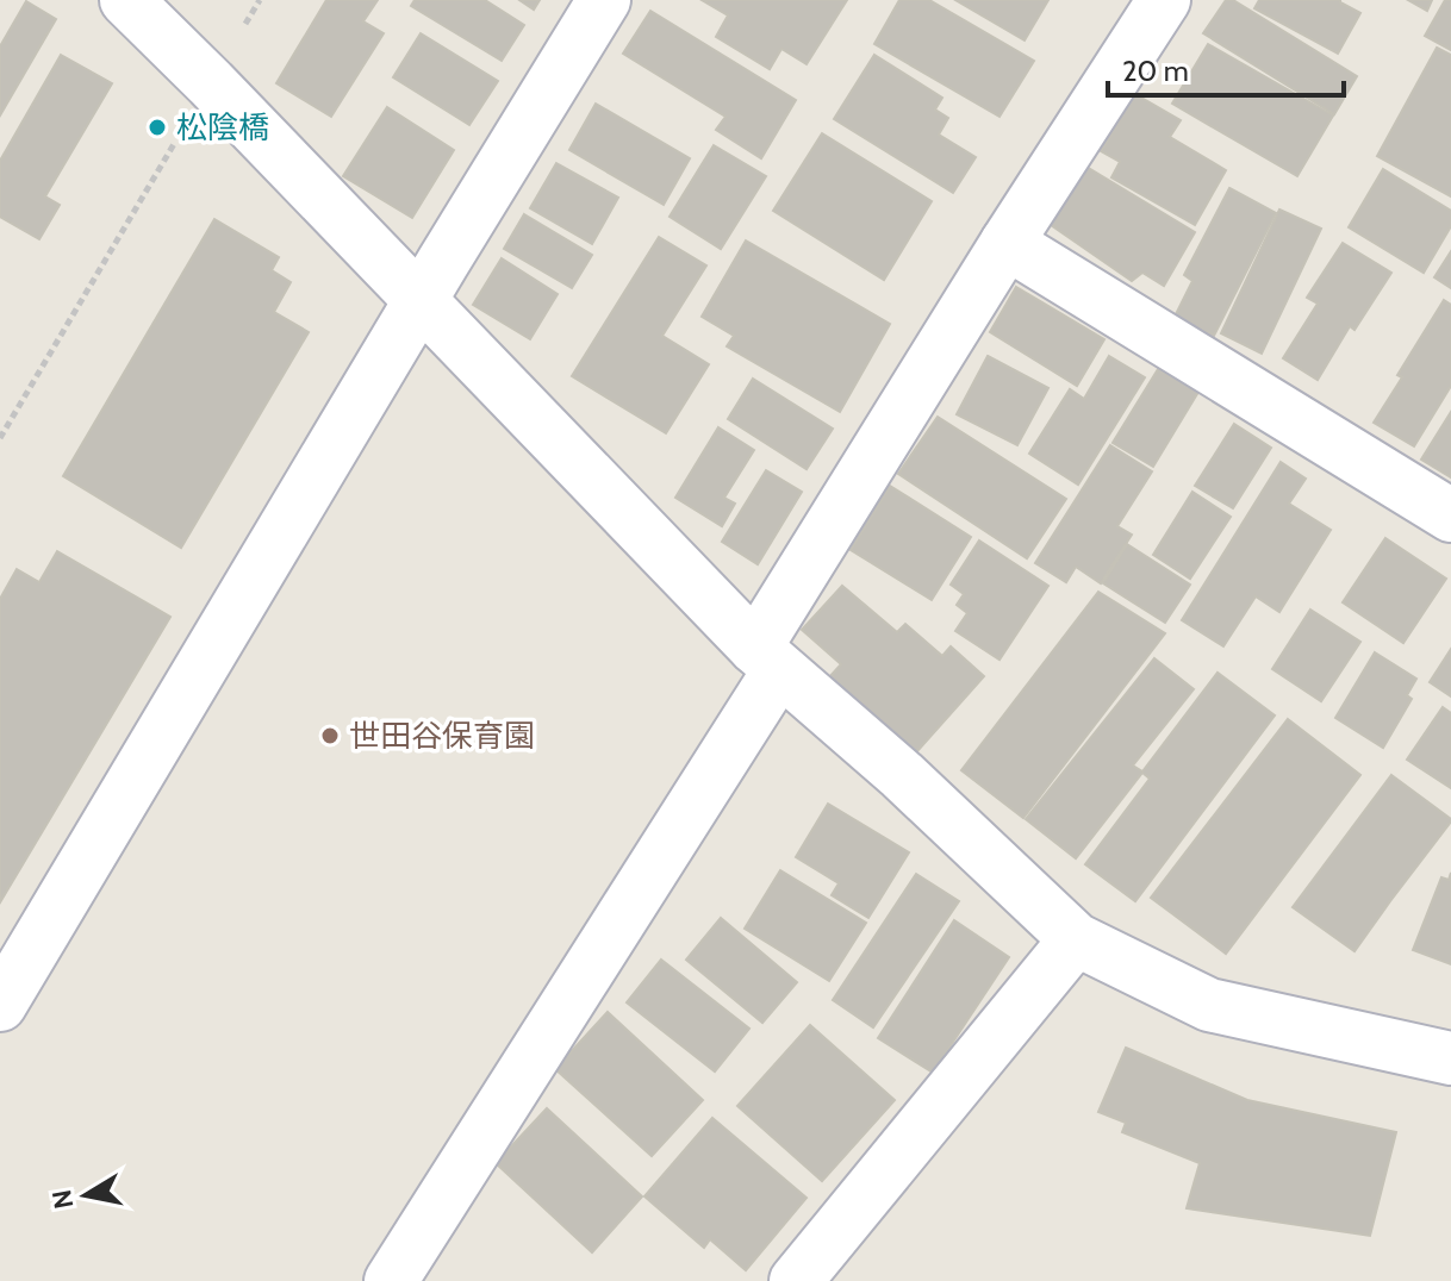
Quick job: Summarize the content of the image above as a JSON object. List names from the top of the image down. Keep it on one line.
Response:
{"places":["松陰橋","世田谷保育園"],"scale_bar":"20 m","north":"left"}
